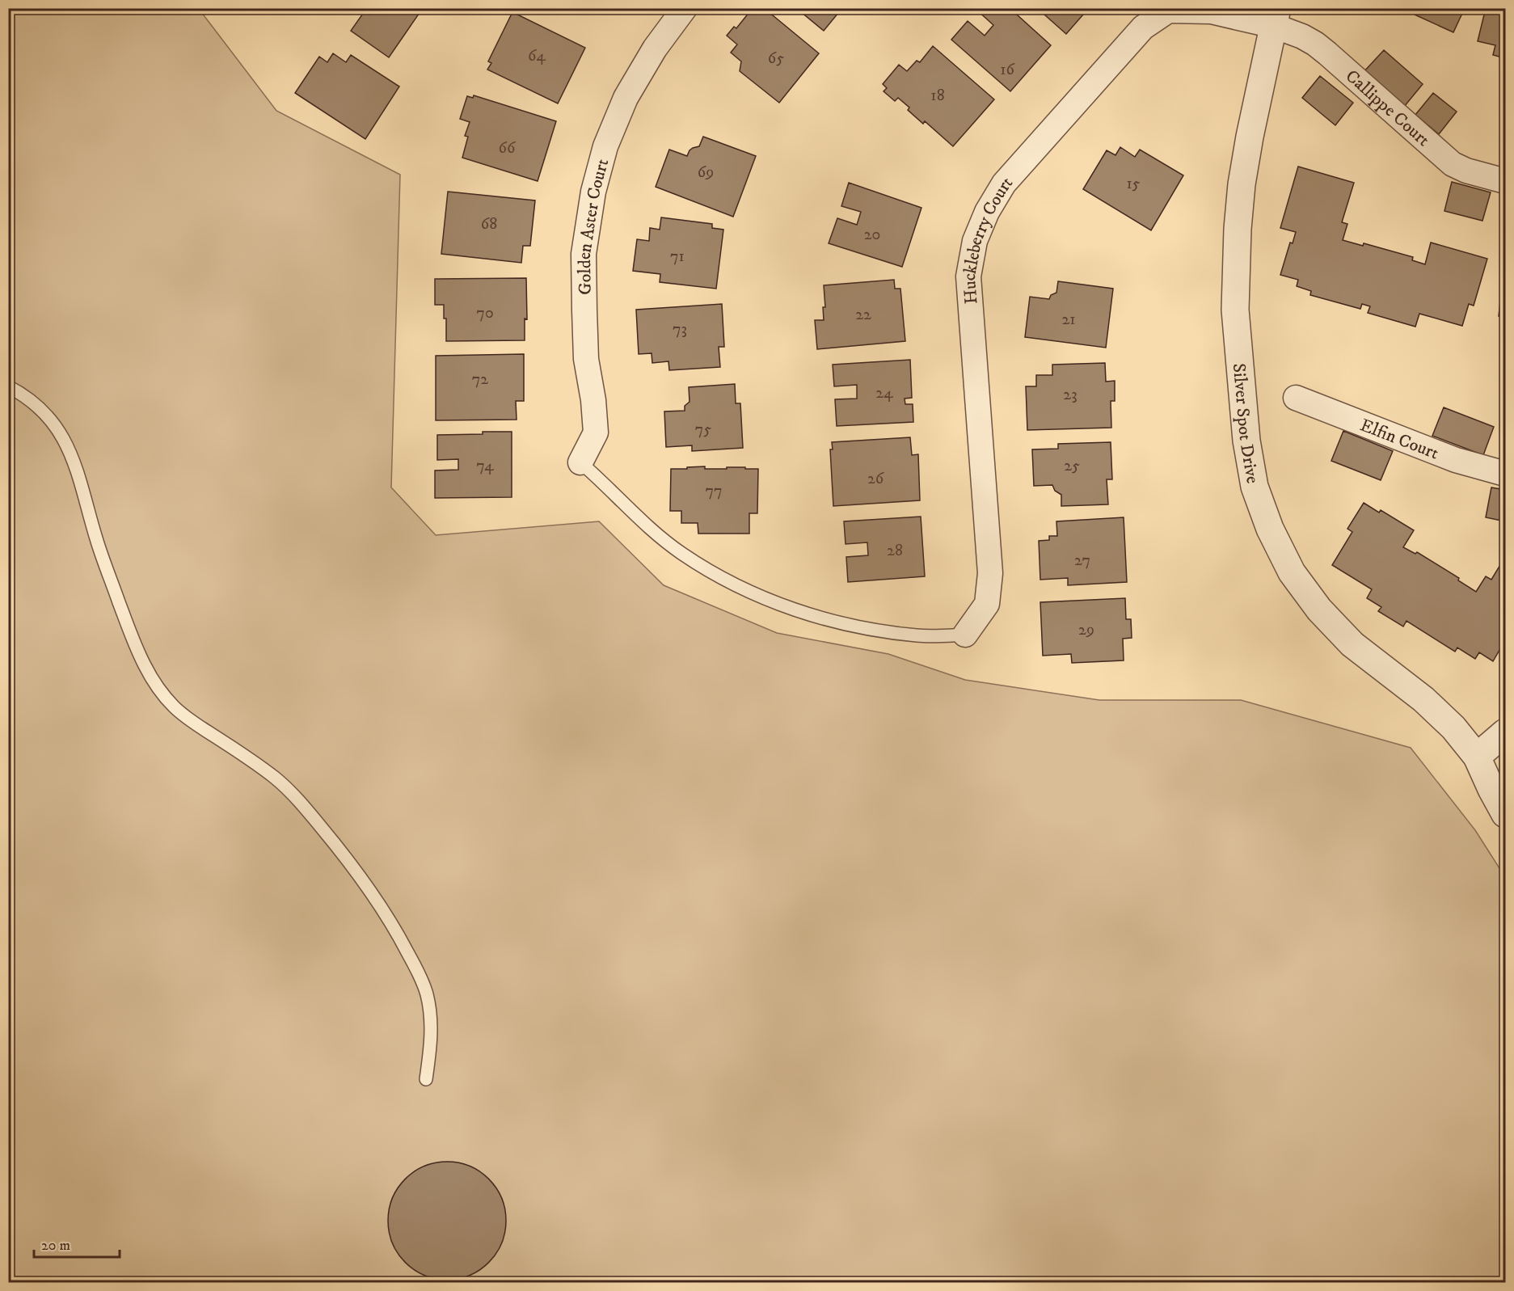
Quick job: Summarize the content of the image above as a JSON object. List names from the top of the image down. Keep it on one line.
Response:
{"streets":{"street":["Callippe Court","Golden Aster Court","Huckleberry Court","Silver Spot Drive","Elfin Court"]},"crossings":[["Callippe Court","Huckleberry Court"],["Callippe Court","Silver Spot Drive"],["Huckleberry Court","Silver Spot Drive"]],"house_numbers":["64","65","16","18","66","69","15","68","20","71","70","22","21","73","72","24","23","75","74","25","26","77","28","27","29"],"scale_bar":"20 m"}
